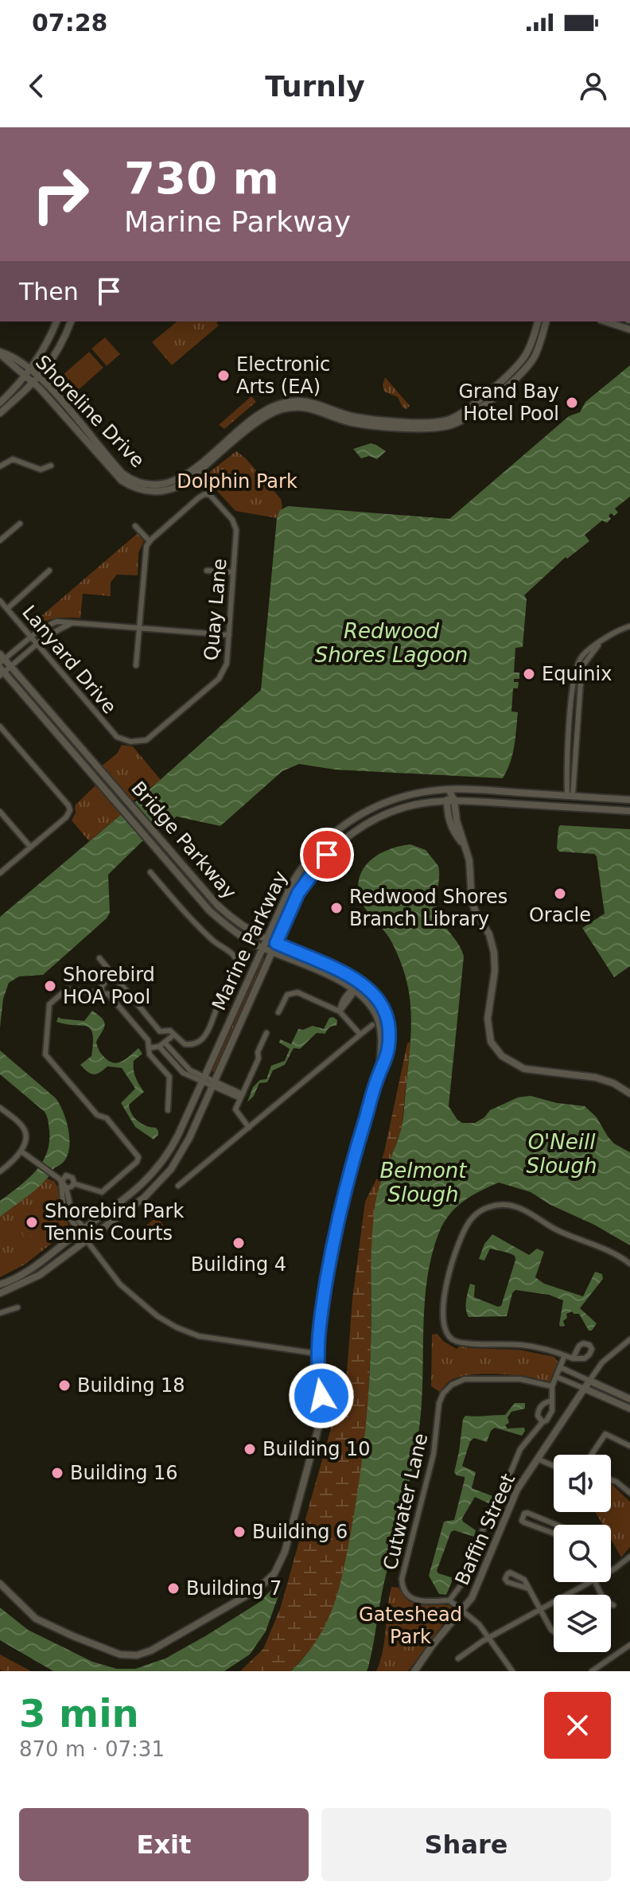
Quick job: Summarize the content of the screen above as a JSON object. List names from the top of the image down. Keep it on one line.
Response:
{"streets":{"street":["Shoreline Drive","Quay Lane","Lanyard Drive","Bridge Parkway","Marine Parkway","Cutwater Lane","Baffin Street"]},"crossings":[["Quay Lane","Lanyard Drive"],["Bridge Parkway","Marine Parkway"]],"water":["Redwood Shores Lagoon","O'Neill Slough","Belmont Slough"],"parks":["Dolphin Park","Gateshead Park"],"places":["Electronic Arts (EA)","Grand Bay Hotel Pool","Equinix","Oracle","Redwood Shores Branch Library","Shorebird HOA Pool","Shorebird Park Tennis Courts","Building 4","Building 18","Building 10","Building 16","Building 6","Building 7"],"page":{"status":"07:28","header":"Turnly","turn":["730 m","Marine Parkway"],"then":"Then","heading":["3 min","870 m · 07:31"],"buttons":["Exit","Share"]}}
